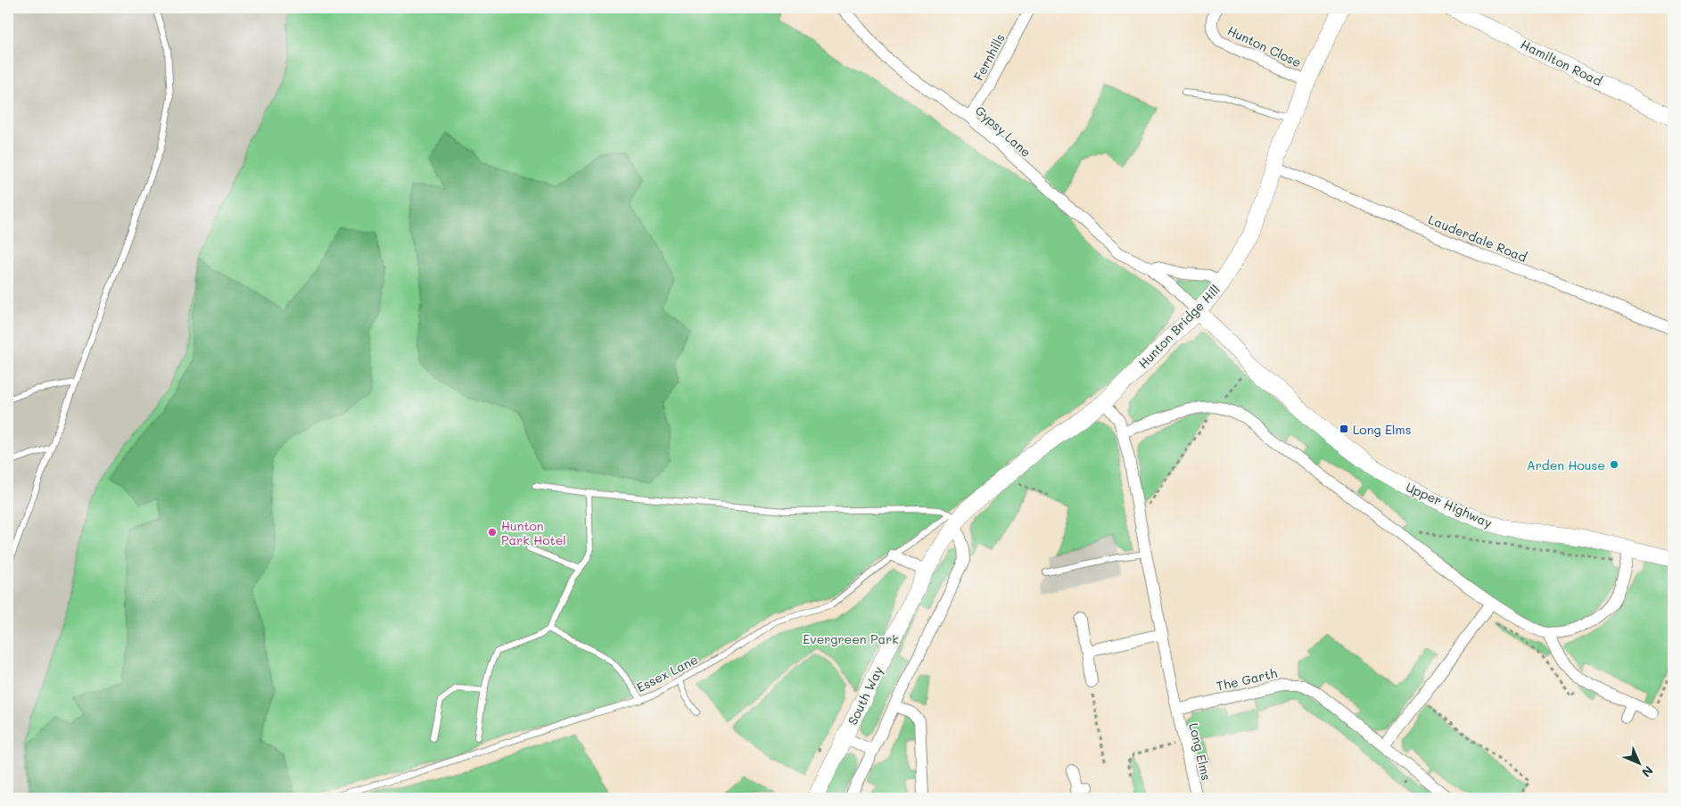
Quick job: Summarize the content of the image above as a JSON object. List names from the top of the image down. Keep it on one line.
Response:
{"streets":{"street":["Hunton Close","Fernhills","Hamilton Road","Gypsy Lane","Lauderdale Road","Hunton Bridge Hill","Upper Highway","The Garth","South Way","Long Elms"],"lane":["Essex Lane"]},"crossings":[["Hunton Close","Hunton Bridge Hill"],["Fernhills","Gypsy Lane"],["Gypsy Lane","Hunton Bridge Hill"],["Gypsy Lane","Upper Highway"],["Lauderdale Road","Hunton Bridge Hill"],["Hunton Bridge Hill","Upper Highway"],["Hunton Bridge Hill","Essex Lane"],["Hunton Bridge Hill","South Way"],["Hunton Bridge Hill","Long Elms"],["Essex Lane","South Way"],["The Garth","Long Elms"]],"parks":["Evergreen Park"],"places":{"transit":["Long Elms"],"other":["Arden House","Hunton Park Hotel"]},"north":"bottom right"}
